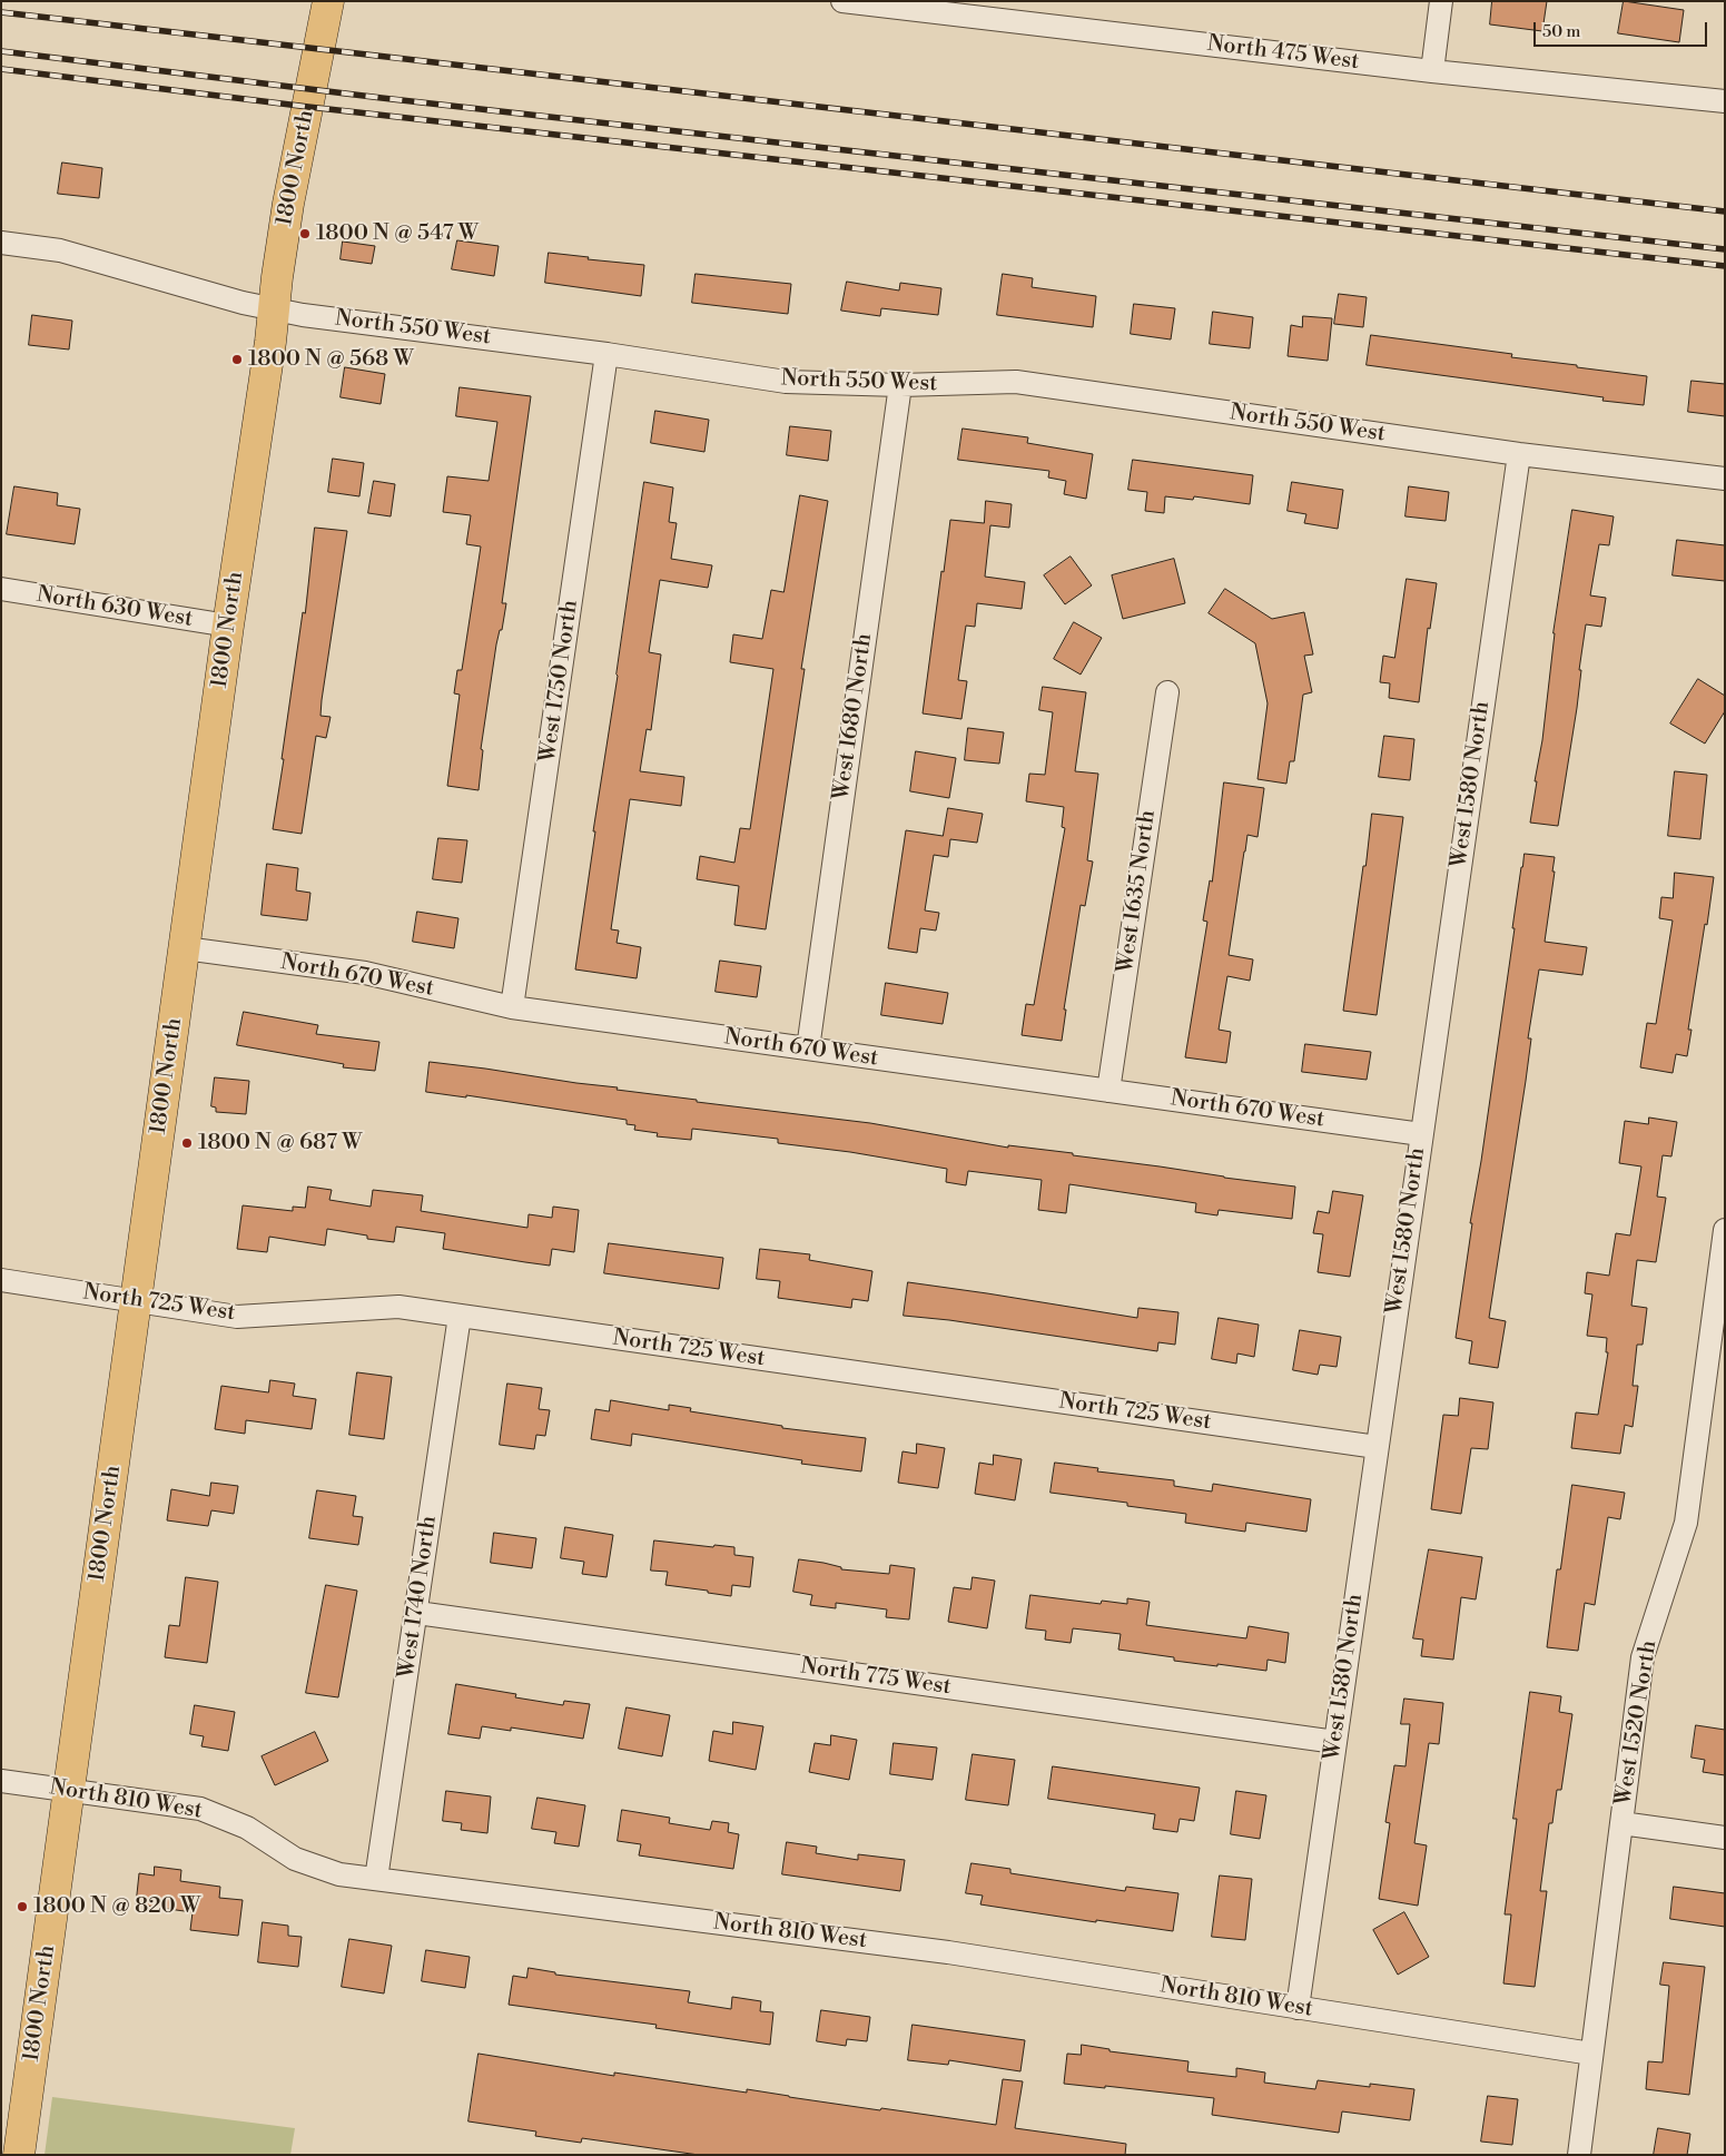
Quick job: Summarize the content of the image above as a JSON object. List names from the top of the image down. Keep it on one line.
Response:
{"streets":{"main road":["1800 North"],"street":["North 475 West","North 550 West","North 630 West","West 1750 North","West 1680 North","West 1580 North","West 1635 North","North 670 West","North 725 West","West 1740 North","North 775 West","West 1520 North","North 810 West"]},"crossings":[["1800 North","North 550 West"],["1800 North","North 630 West"],["1800 North","North 670 West"],["1800 North","North 725 West"],["1800 North","North 810 West"],["North 550 West","West 1750 North"],["North 550 West","West 1680 North"],["North 550 West","West 1580 North"],["West 1750 North","North 670 West"],["West 1680 North","North 670 West"],["West 1580 North","North 670 West"],["West 1580 North","North 725 West"],["West 1580 North","North 775 West"],["West 1580 North","North 810 West"],["West 1635 North","North 670 West"],["North 725 West","West 1740 North"],["West 1740 North","North 775 West"],["West 1740 North","North 810 West"],["West 1520 North","North 810 West"]],"places":["1800 N @ 547 W","1800 N @ 568 W","1800 N @ 687 W","1800 N @ 820 W"],"scale_bar":"50 m"}
